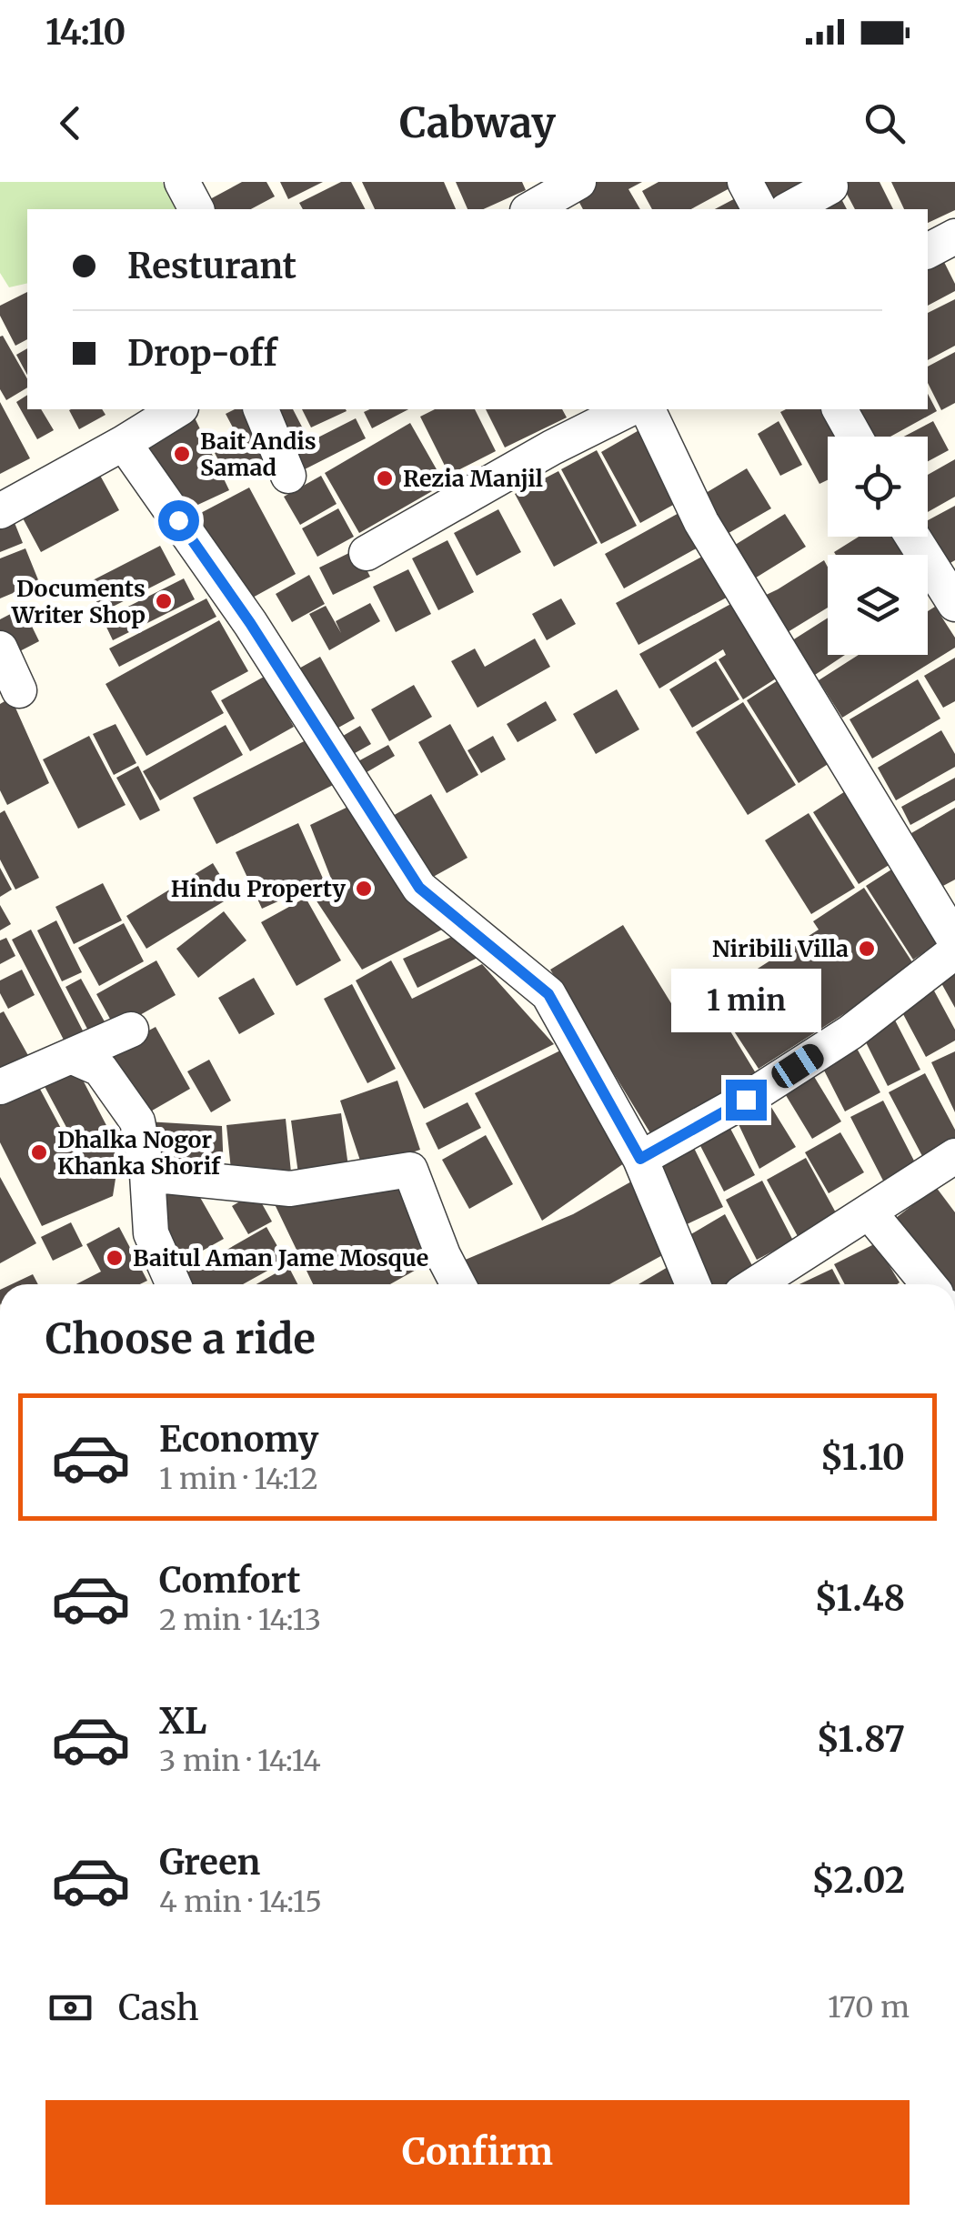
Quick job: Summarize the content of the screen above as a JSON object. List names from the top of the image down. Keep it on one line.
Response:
{"places":["Bait Andis Samad","Rezia Manjil","Documents Writer Shop","Hindu Property","Niribili Villa","Dhalka Nogor Khanka Shorif","Baitul Aman Jame Mosque"],"page":{"status":"14:10","header":"Cabway","banner":["Resturant","Drop-off"],"bubble":"1 min","heading":"Choose a ride","list":[{"name":"Economy","note":"1 min · 14:12","value":"$1.10"},{"name":"Comfort","note":"2 min · 14:13","value":"$1.48"},{"name":"XL","note":"3 min · 14:14","value":"$1.87"},{"name":"Green","note":"4 min · 14:15","value":"$2.02"}],"pay":["Cash","170 m"],"buttons":"Confirm"}}
